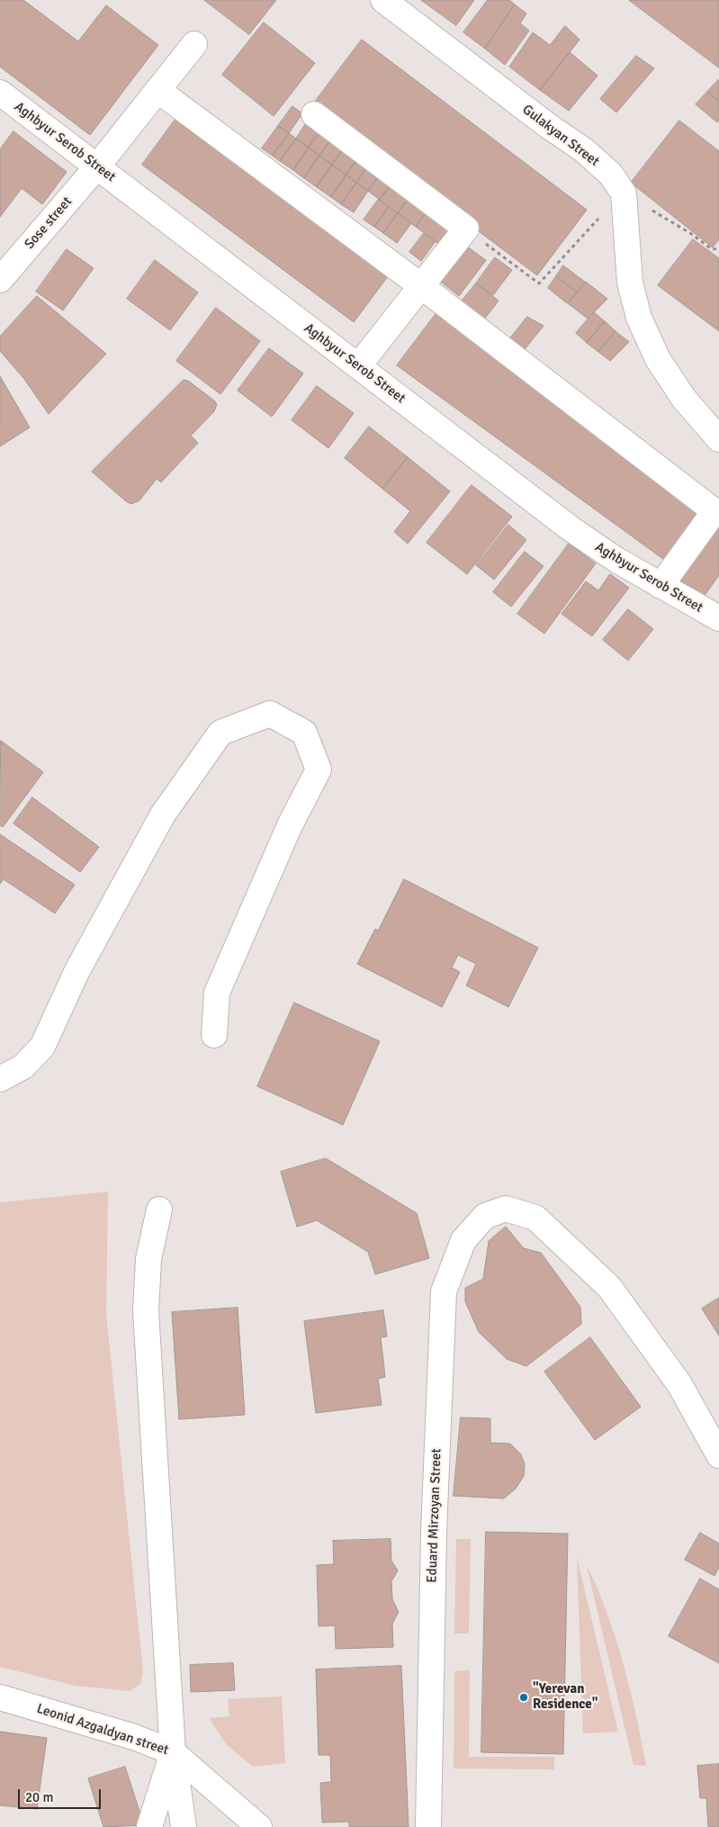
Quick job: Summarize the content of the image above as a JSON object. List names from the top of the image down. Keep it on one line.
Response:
{"streets":{"street":["Gulakyan Street","Aghbyur Serob Street","Sose street","Eduard Mirzoyan Street","Leonid Azgaldyan street"]},"crossings":[["Aghbyur Serob Street","Sose street"]],"places":["\"Yerevan Residence\""],"scale_bar":"20 m"}
